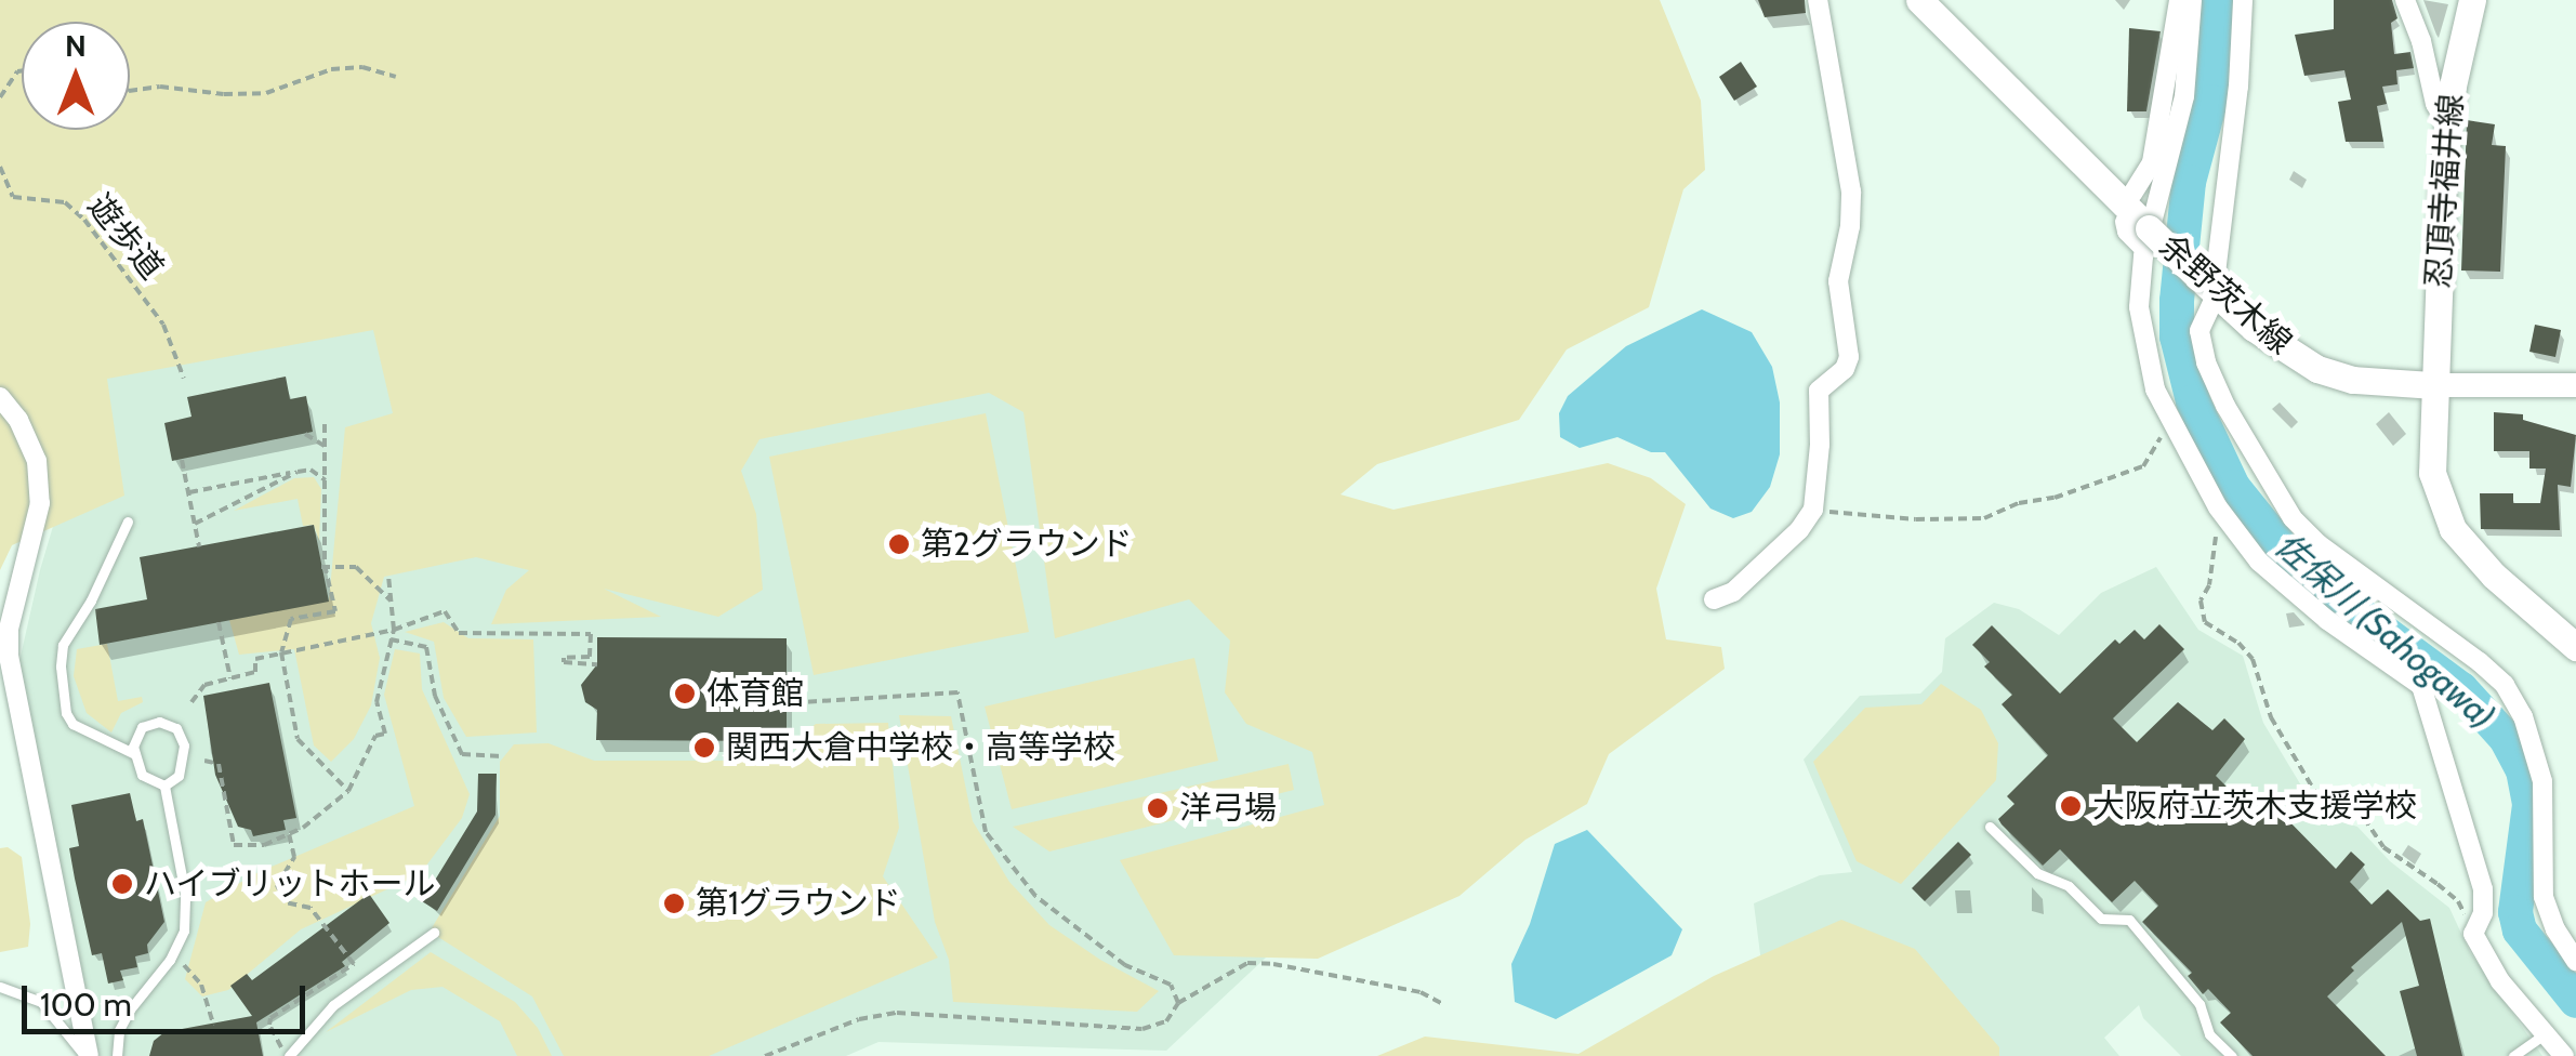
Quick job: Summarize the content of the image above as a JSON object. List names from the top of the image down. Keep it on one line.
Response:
{"streets":{"main road":["忍頂寺福井線","余野茨木線"],"path":["遊歩道"]},"crossings":[["忍頂寺福井線","余野茨木線"]],"water":["佐保川 (Sahogawa)"],"places":["第2グラウンド","体育館","関西大倉中学校・高等学校","大阪府立茨木支援学校","洋弓場","ハイブリットホール","第1グラウンド"],"scale_bar":"100 m","north":"top"}
